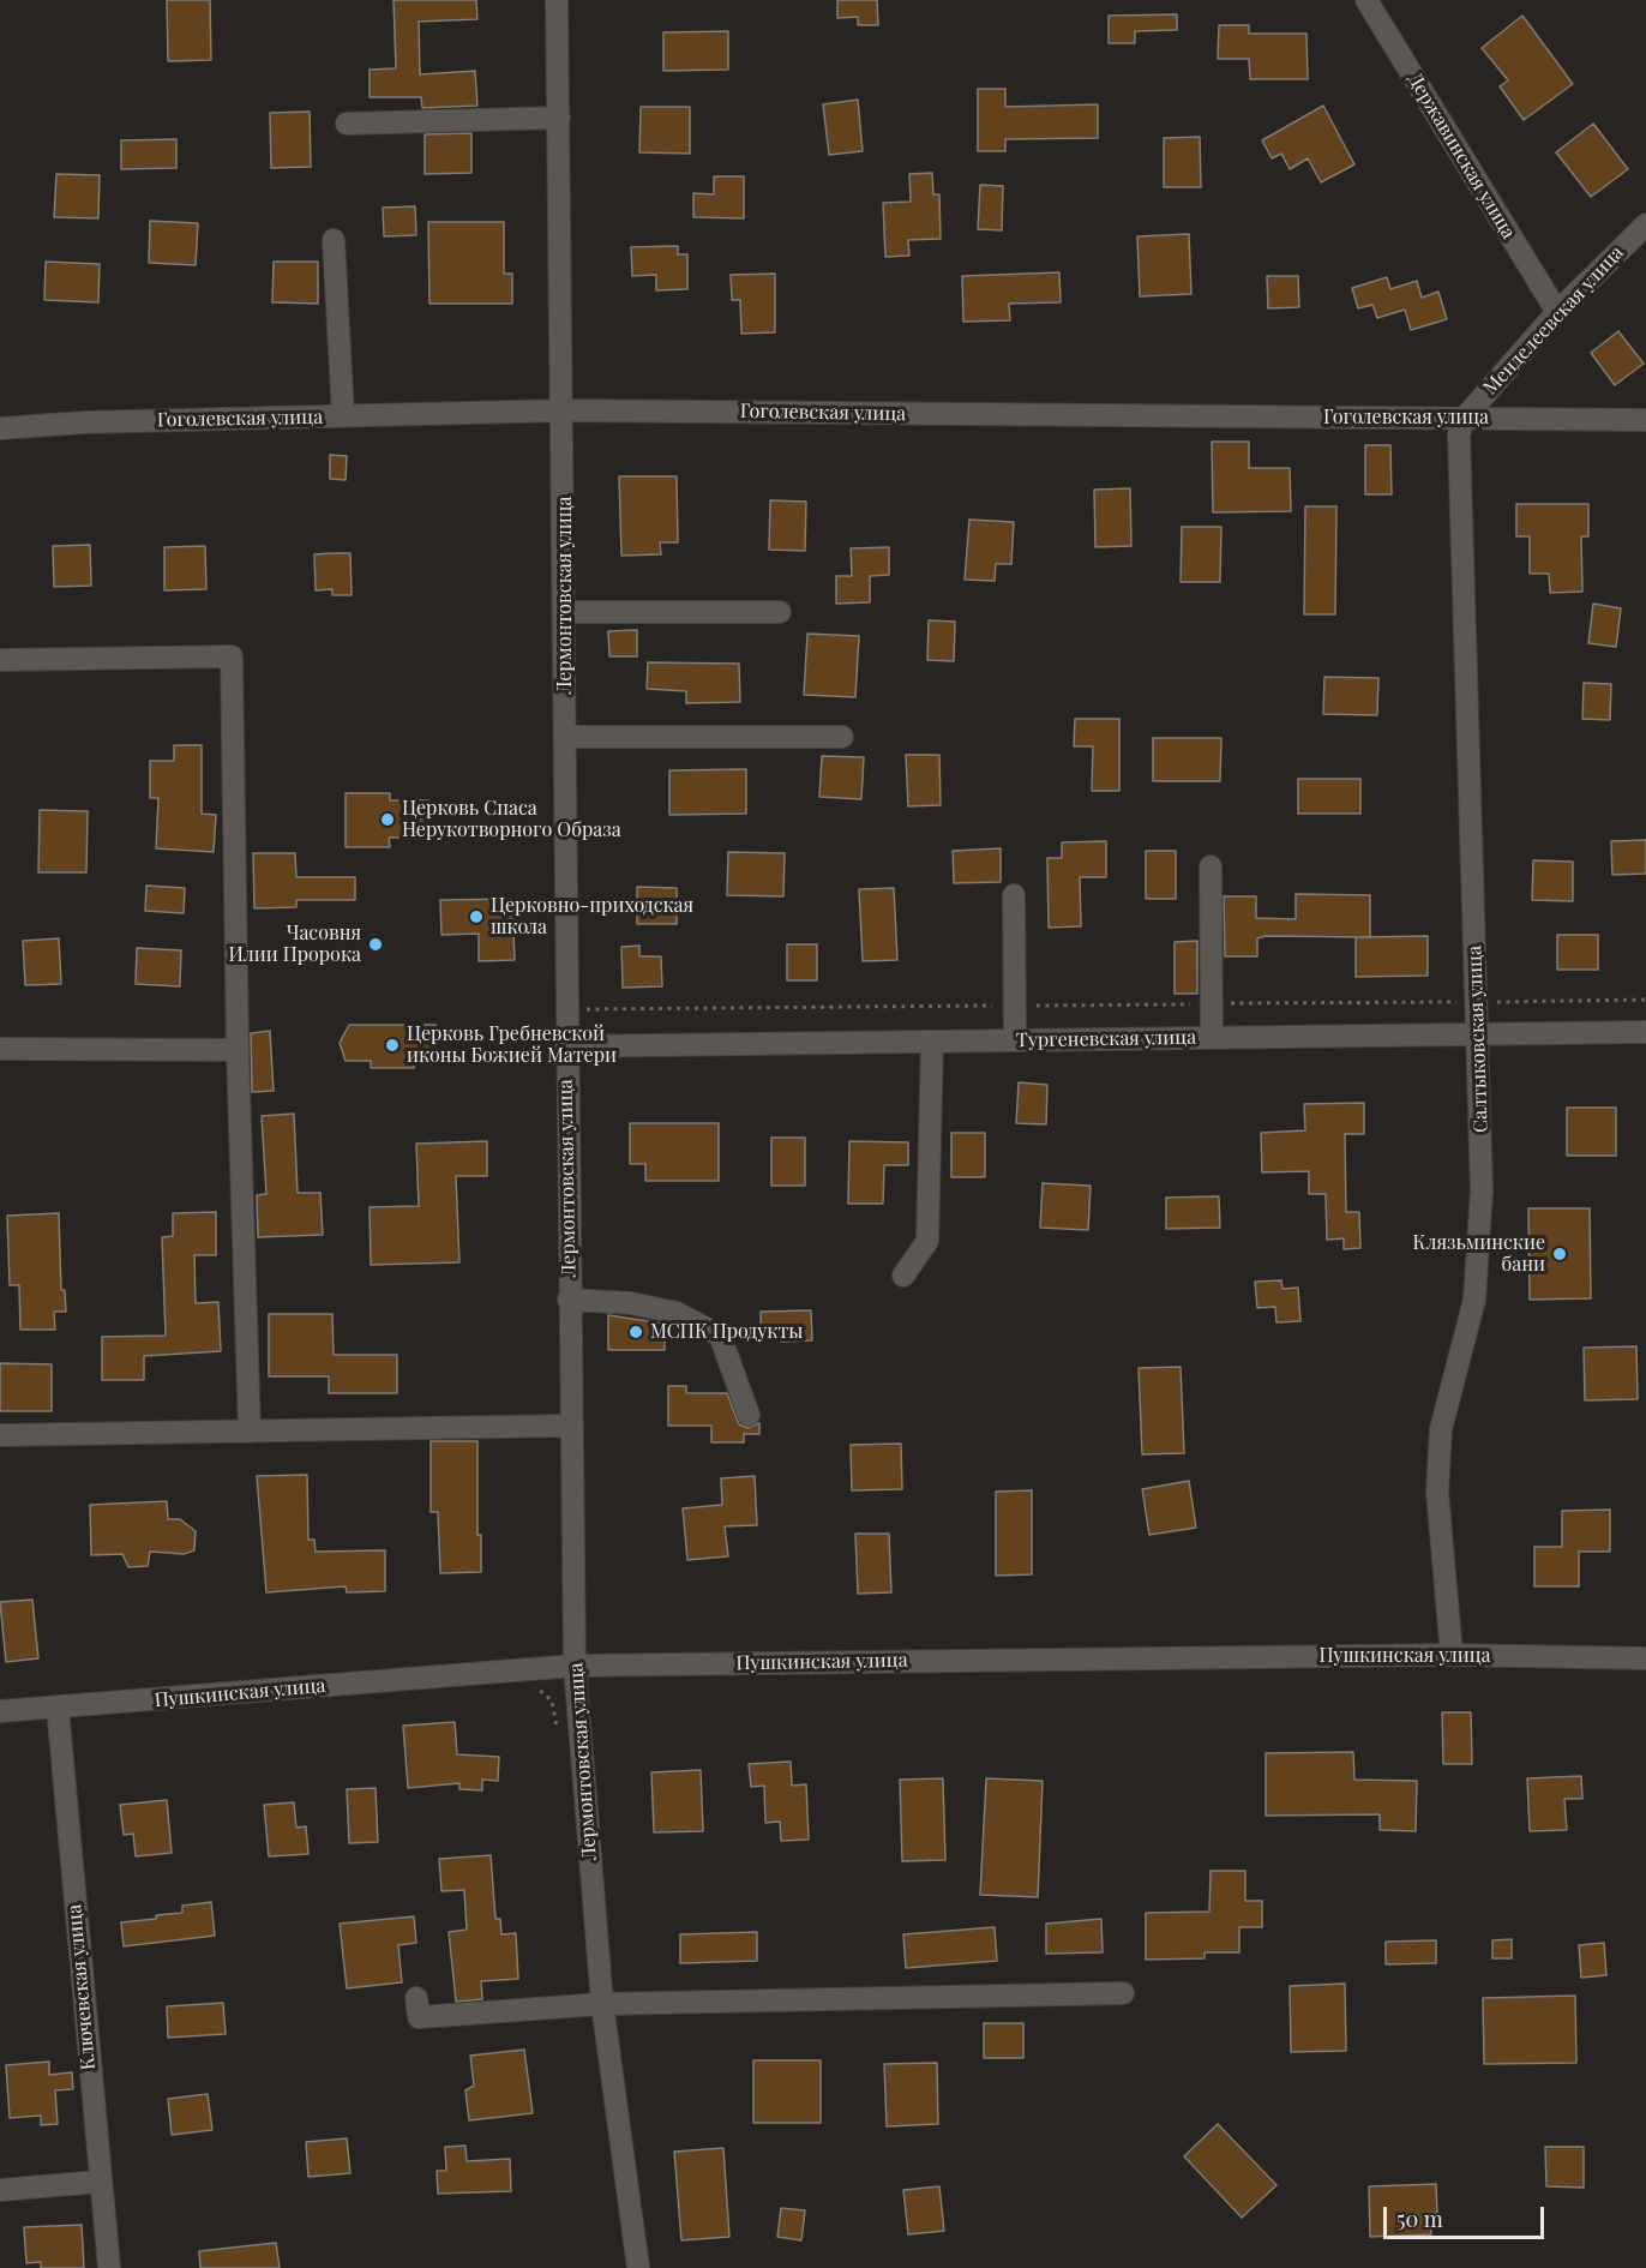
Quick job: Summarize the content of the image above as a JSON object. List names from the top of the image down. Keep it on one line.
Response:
{"streets":{"street":["Державинская улица","Менделеевская улица","Гоголевская улица","Лермонтовская улица","Тургеневская улица","Салтыковская улица","Пушкинская улица","Ключевская улица"]},"crossings":[["Державинская улица","Менделеевская улица"],["Менделеевская улица","Гоголевская улица"],["Менделеевская улица","Салтыковская улица"],["Гоголевская улица","Лермонтовская улица"],["Гоголевская улица","Салтыковская улица"],["Лермонтовская улица","Тургеневская улица"],["Лермонтовская улица","Пушкинская улица"],["Тургеневская улица","Салтыковская улица"],["Салтыковская улица","Пушкинская улица"],["Пушкинская улица","Ключевская улица"]],"places":["Церковь Спаса Нерукотворного Образа","Церковно-приходская школа","Часовня Илии Пророка","Церковь Гребневской иконы Божией Матери","Клязьминские бани","МСПК Продукты"],"scale_bar":"50 m"}
